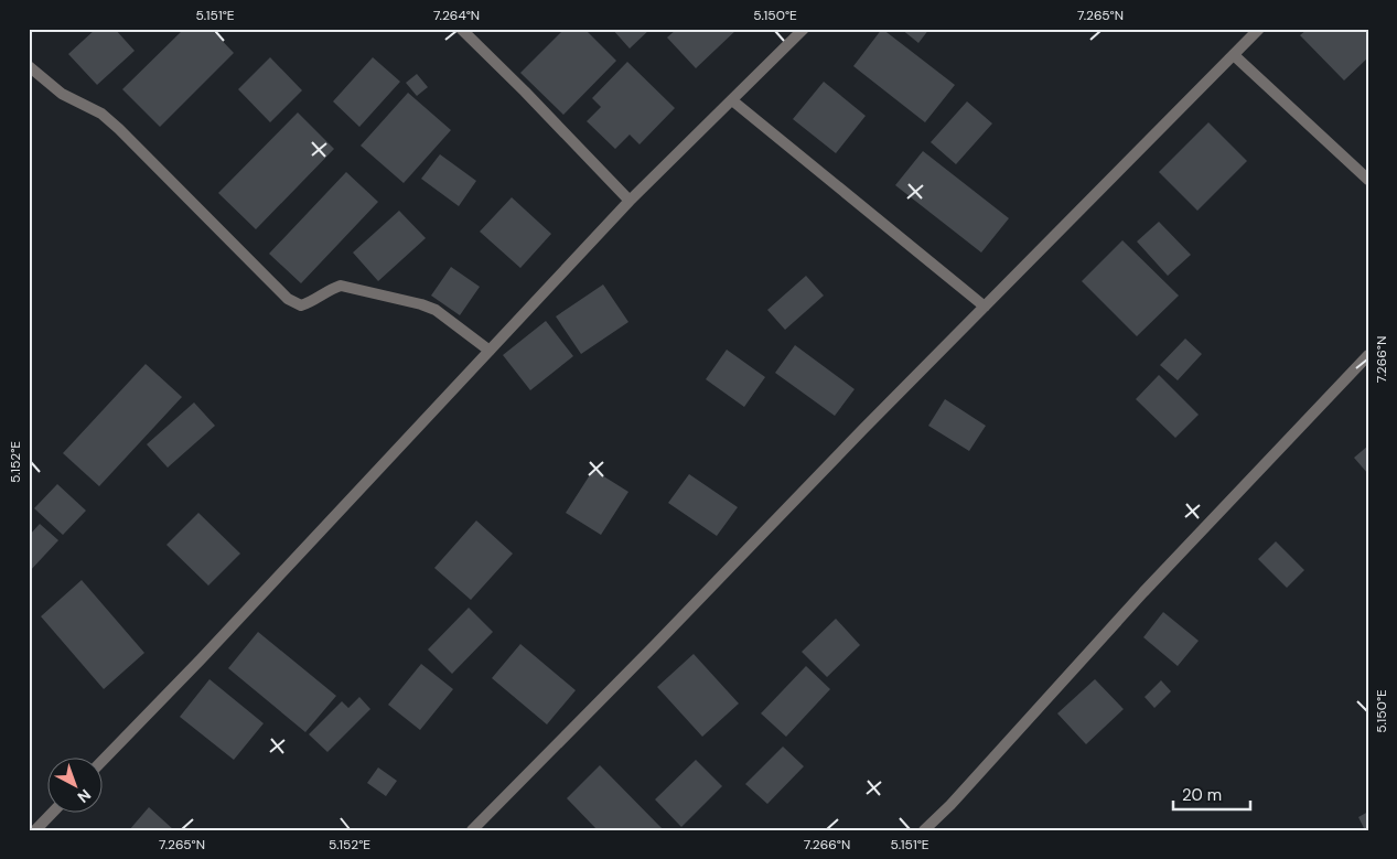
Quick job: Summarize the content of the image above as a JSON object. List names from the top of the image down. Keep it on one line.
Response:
{"scale_bar":"20 m","north":"bottom right","coordinates":["5.151°E","7.264°N","5.150°E","7.265°N","7.266°N","5.152°E"]}
